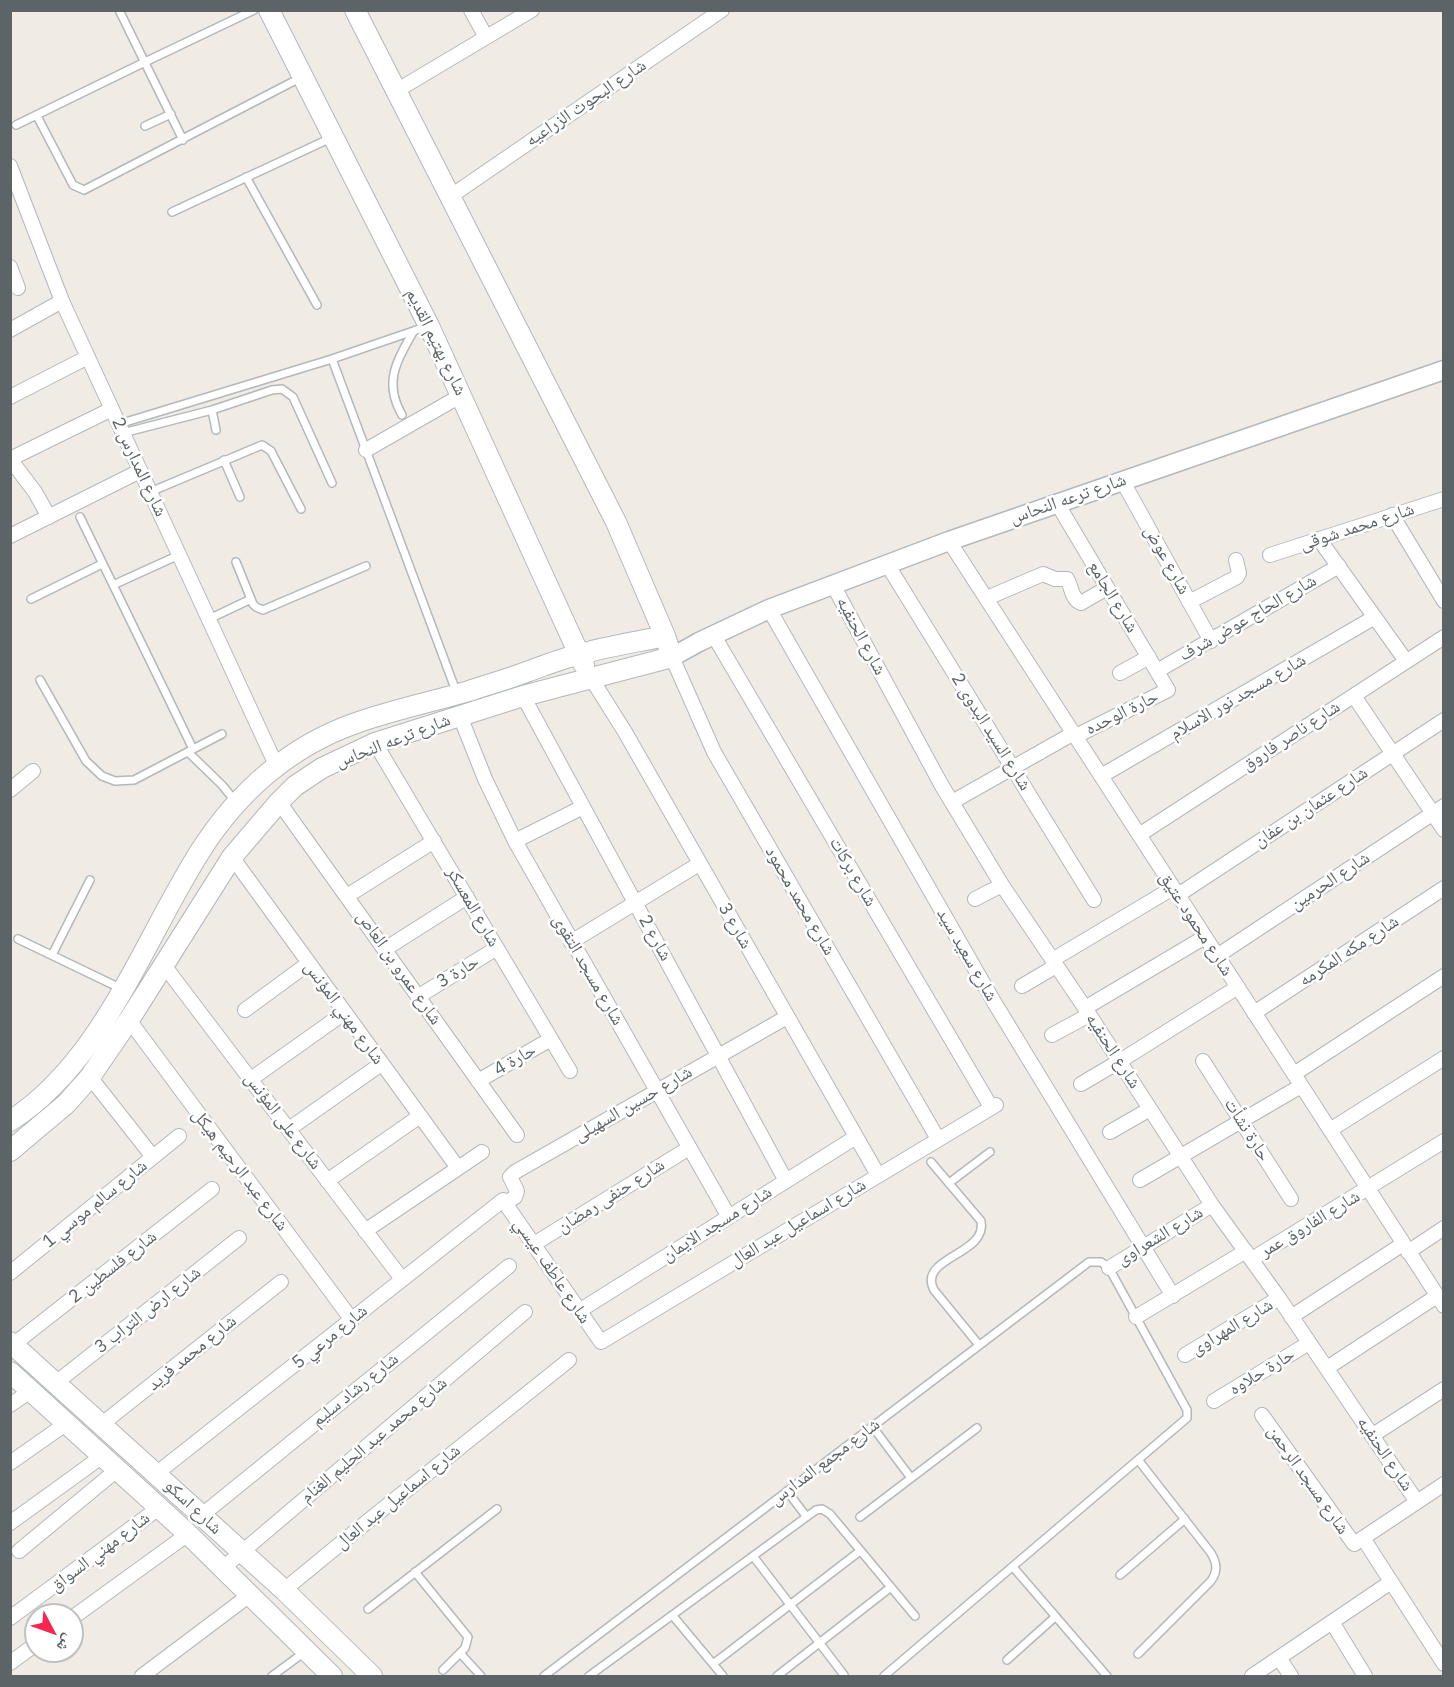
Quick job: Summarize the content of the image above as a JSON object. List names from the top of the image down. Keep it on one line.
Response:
{"streets":{"main road":["شارع بهتيم القديم","شارع ترعه النحاس","شارع اسكو"],"street":["شارع البحوث الزراعيه","شارع المدارس 2","شارع محمد شوقى","شارع عوض","شارع الجامع","شارع الحاج عوض شرف","شارع الحنفيه","شارع مسجد نور الاسلام","حارة الوحده","شارع السيد البدوى 2","شارع ناصر فاروق","شارع عثمان بن عفان","شارع بركات","شارع الحرمين","شارع محمد محمود","شارع المعسكر","شارع محمود عتيق","شارع 3","شارع 2","شارع مكه المكرمه","شارع سعيد سيد","شارع عمرو بن العاص","شارع مسجد التقوى","حارة 3","شارع مهني المؤنس","حارة 4","شارع حسين السهيلى","شارع على المؤنس","حارة نشأت","شارع عبد الرحيم هيكل","شارع حنفى رمضان","شارع سالم موسي 1","شارع اسماعيل عبد العال","شارع مسجد الايمان","شارع الفاروق عمر","شارع الشعراوى","شارع فلسطين 2","شارع عاطف عيسي","شارع ارض التراب 3","شارع المهراوى","شارع مرعي 5","شارع محمد فريد","حارة حلاوه","شارع رشاد سليم","شارع محمد عبد الحليم الغنام","شارع مسجد الرحمن","شارع مهني السواق"],"lane":["شارع مجمع المدارس"]},"crossings":[["شارع بهتيم القديم","شارع ترعه النحاس"],["شارع بهتيم القديم","شارع 3"],["شارع المدارس 2","شارع ترعه النحاس"],["شارع ترعه النحاس","شارع عوض"],["شارع ترعه النحاس","شارع الجامع"],["شارع ترعه النحاس","شارع الحنفيه"],["شارع ترعه النحاس","شارع السيد البدوى 2"],["شارع ترعه النحاس","شارع بركات"],["شارع ترعه النحاس","شارع محمد محمود"],["شارع ترعه النحاس","شارع المعسكر"],["شارع ترعه النحاس","شارع محمود عتيق"],["شارع ترعه النحاس","شارع 3"],["شارع ترعه النحاس","شارع 2"],["شارع ترعه النحاس","شارع سعيد سيد"],["شارع ترعه النحاس","شارع عمرو بن العاص"],["شارع ترعه النحاس","شارع مسجد التقوى"],["شارع ترعه النحاس","شارع مهني المؤنس"],["شارع ترعه النحاس","شارع على المؤنس"],["شارع ترعه النحاس","شارع عبد الرحيم هيكل"],["شارع عوض","شارع الحاج عوض شرف"],["شارع الجامع","شارع الحاج عوض شرف"],["شارع الجامع","حارة الوحده"],["شارع الحنفيه","حارة الوحده"],["شارع الحنفيه","شارع عثمان بن عفان"],["شارع الحنفيه","شارع الفاروق عمر"],["شارع الحنفيه","شارع الشعراوى"],["شارع الحنفيه","شارع المهراوى"],["شارع الحنفيه","حارة حلاوه"],["شارع مسجد نور الاسلام","شارع محمود عتيق"],["حارة الوحده","شارع السيد البدوى 2"],["حارة الوحده","شارع محمود عتيق"],["شارع ناصر فاروق","شارع محمود عتيق"],["شارع عثمان بن عفان","شارع محمود عتيق"],["شارع بركات","شارع اسماعيل عبد العال"],["شارع الحرمين","شارع محمود عتيق"],["شارع محمد محمود","شارع اسماعيل عبد العال"],["شارع المعسكر","حارة 3"],["شارع المعسكر","حارة 4"],["شارع محمود عتيق","شارع مكه المكرمه"],["شارع محمود عتيق","شارع الفاروق عمر"],["شارع 3","شارع حسين السهيلى"],["شارع 3","شارع اسماعيل عبد العال"],["شارع 3","شارع مسجد الايمان"],["شارع 2","شارع حسين السهيلى"],["شارع 2","شارع مسجد الايمان"],["شارع سعيد سيد","شارع الفاروق عمر"],["شارع سعيد سيد","شارع الشعراوى"],["شارع عمرو بن العاص","حارة 3"],["شارع عمرو بن العاص","حارة 4"],["شارع مسجد التقوى","شارع حسين السهيلى"],["شارع مسجد التقوى","شارع حنفى رمضان"],["شارع مسجد التقوى","شارع مسجد الايمان"],["شارع حسين السهيلى","شارع عاطف عيسي"],["شارع حسين السهيلى","شارع مرعي 5"],["شارع على المؤنس","شارع مرعي 5"],["شارع عبد الرحيم هيكل","شارع مرعي 5"],["شارع حنفى رمضان","شارع عاطف عيسي"],["شارع اسماعيل عبد العال","شارع عاطف عيسي"],["شارع اسماعيل عبد العال","شارع اسكو"],["شارع مسجد الايمان","شارع عاطف عيسي"],["شارع الشعراوى","شارع مجمع المدارس"],["شارع فلسطين 2","شارع اسكو"],["شارع عاطف عيسي","شارع مرعي 5"],["شارع ارض التراب 3","شارع اسكو"],["شارع مرعي 5","شارع اسكو"],["شارع محمد فريد","شارع اسكو"],["شارع رشاد سليم","شارع اسكو"],["شارع محمد عبد الحليم الغنام","شارع اسكو"],["شارع اسكو","شارع مهني السواق"]],"north":"bottom right"}
